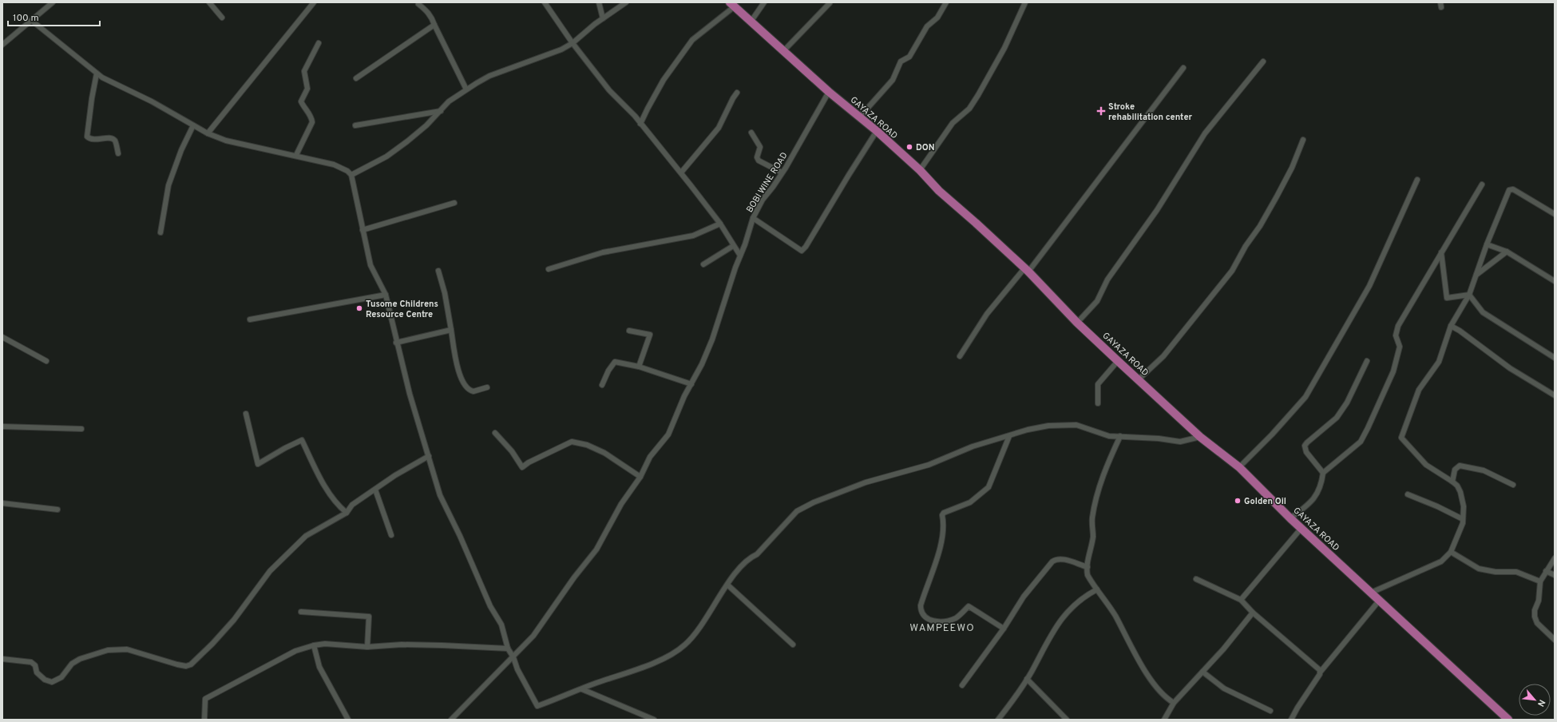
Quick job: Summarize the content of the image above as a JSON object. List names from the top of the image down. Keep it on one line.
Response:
{"streets":{"main road":["GAYAZA ROAD"],"street":["BOBI WINE ROAD"]},"crossings":[["GAYAZA ROAD","BOBI WINE ROAD"]],"districts":["WAMPEEWO"],"places":{"health":["Stroke rehabilitation center"],"other":["DON","Tusome Childrens Resource Centre","Golden Oil"]},"scale_bar":"100 m","north":"bottom right"}
